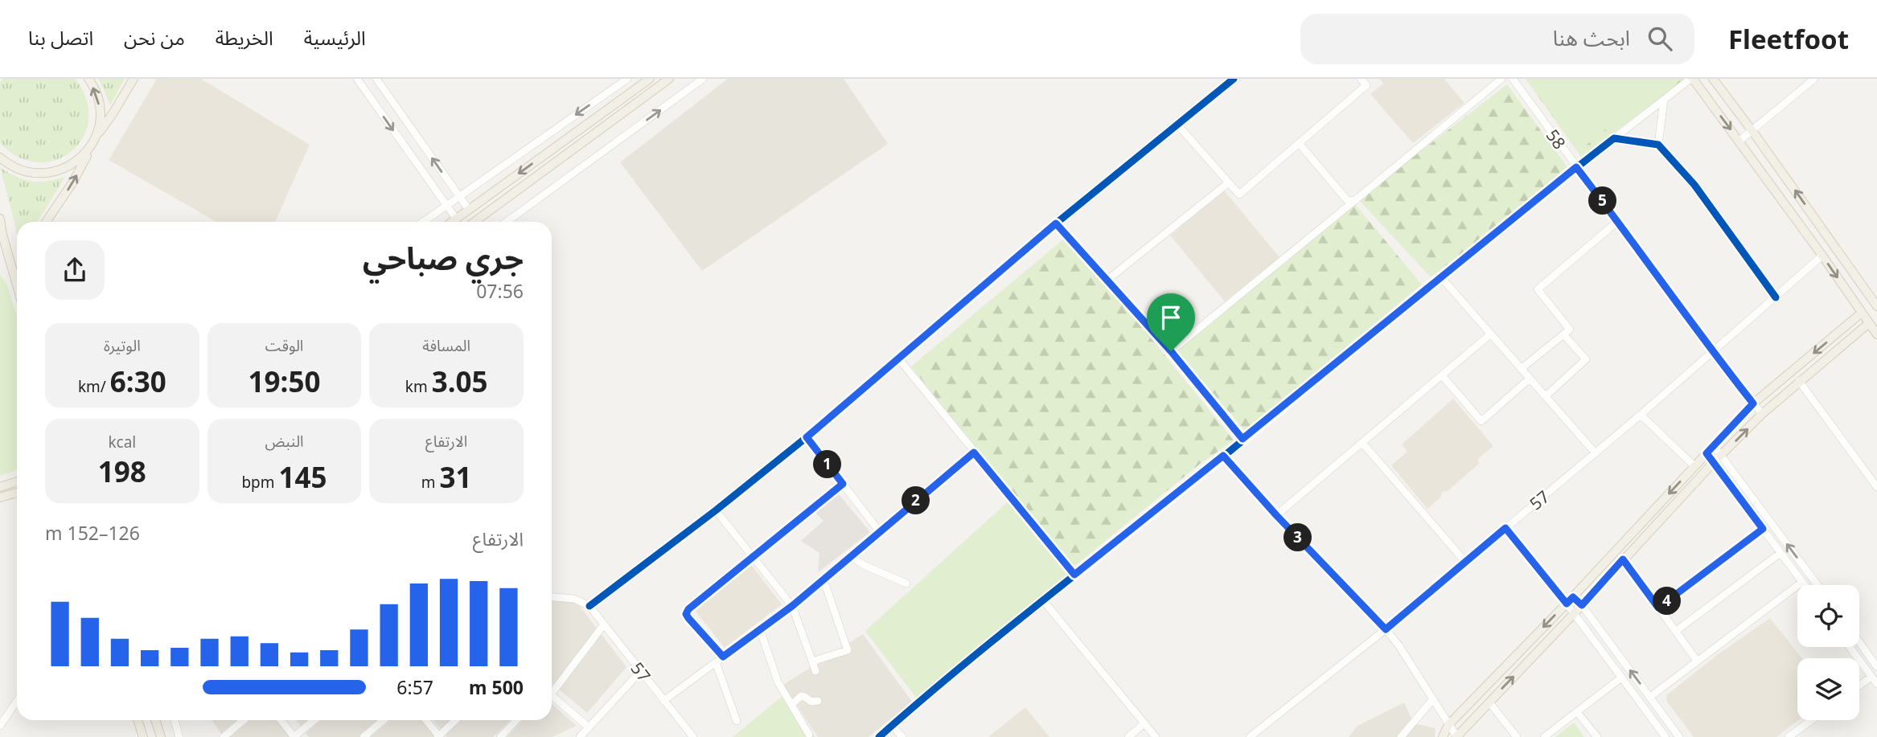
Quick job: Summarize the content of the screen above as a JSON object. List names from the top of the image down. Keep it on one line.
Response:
{"streets":{"street":["58","57"]},"crossings":[["58","57"]],"page":{"header":"Fleetfoot","search":"ابحث هنا","nav":["الرئيسية","الخريطة","من نحن","اتصل بنا"],"pins":["5","1","2","3","4"],"heading":["جري صباحي","07:56"],"stats":[["المسافة","3.05 km"],["الوقت","19:50"],["الوتيرة","6:30 /km"],["الارتفاع","31 m"],["النبض","145 bpm"],["kcal","198"]],"chart":["الارتفاع","126–152 m"],"list":[{"name":"500 m","note":"6:57"}]}}
